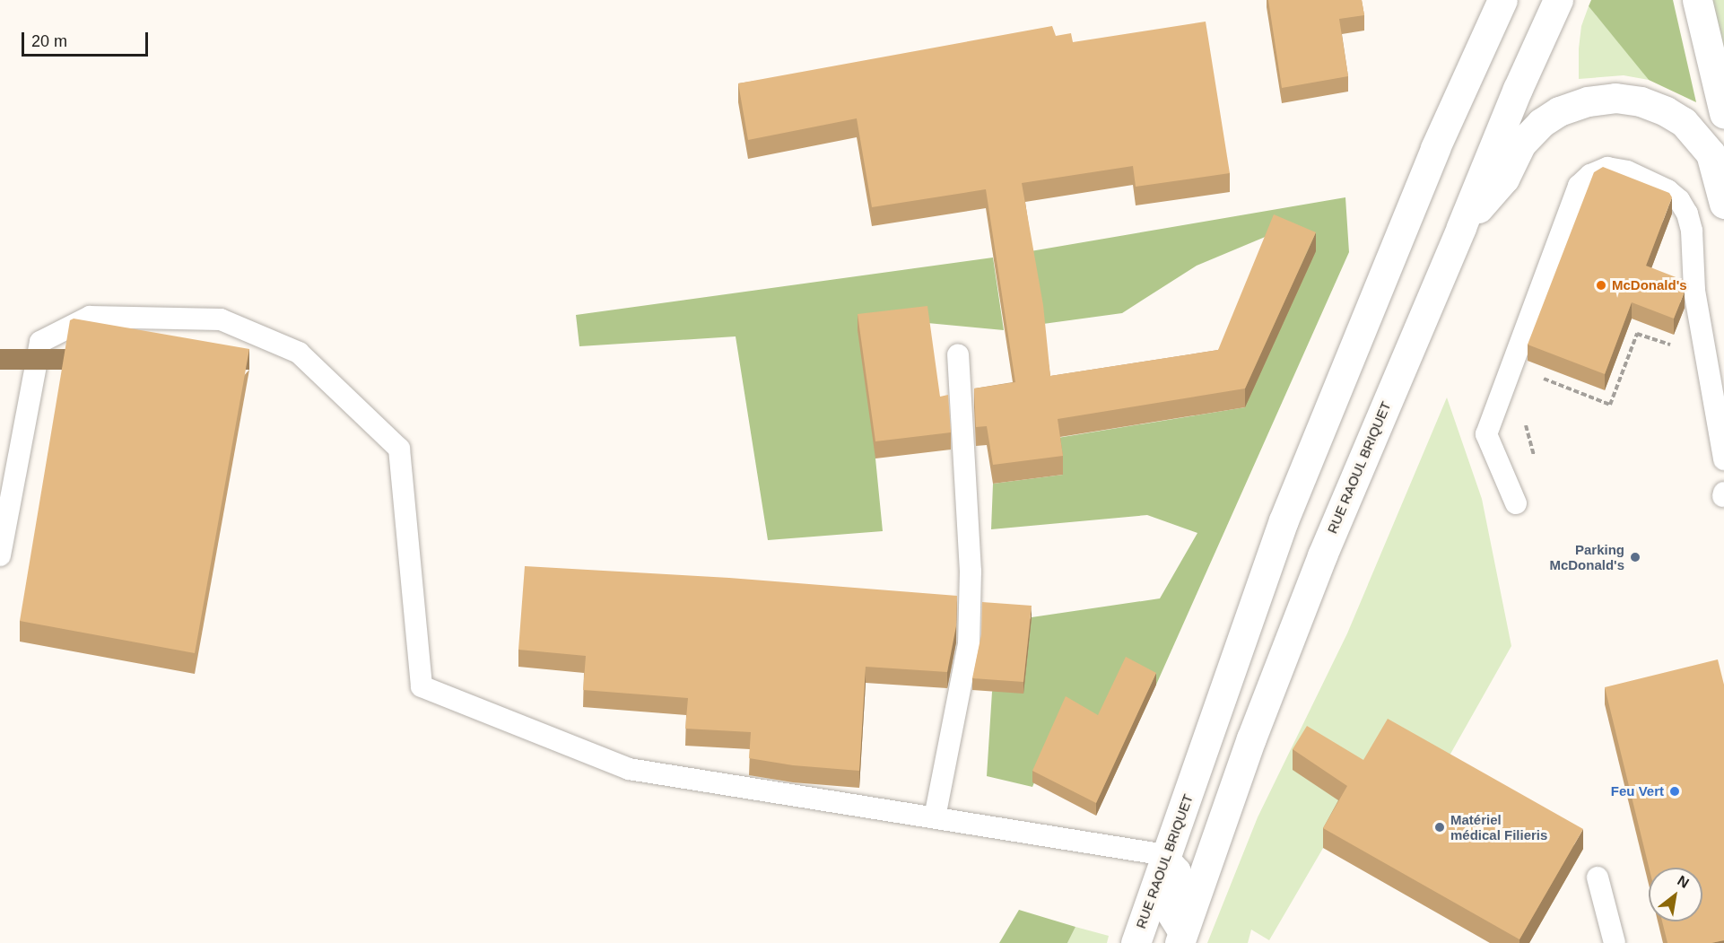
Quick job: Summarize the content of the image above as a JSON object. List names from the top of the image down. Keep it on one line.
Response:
{"streets":{"street":["RUE RAOUL BRIQUET"]},"places":["McDonald's","Parking McDonald's","Feu Vert","Matériel médical Filieris"],"scale_bar":"20 m","north":"top right"}
